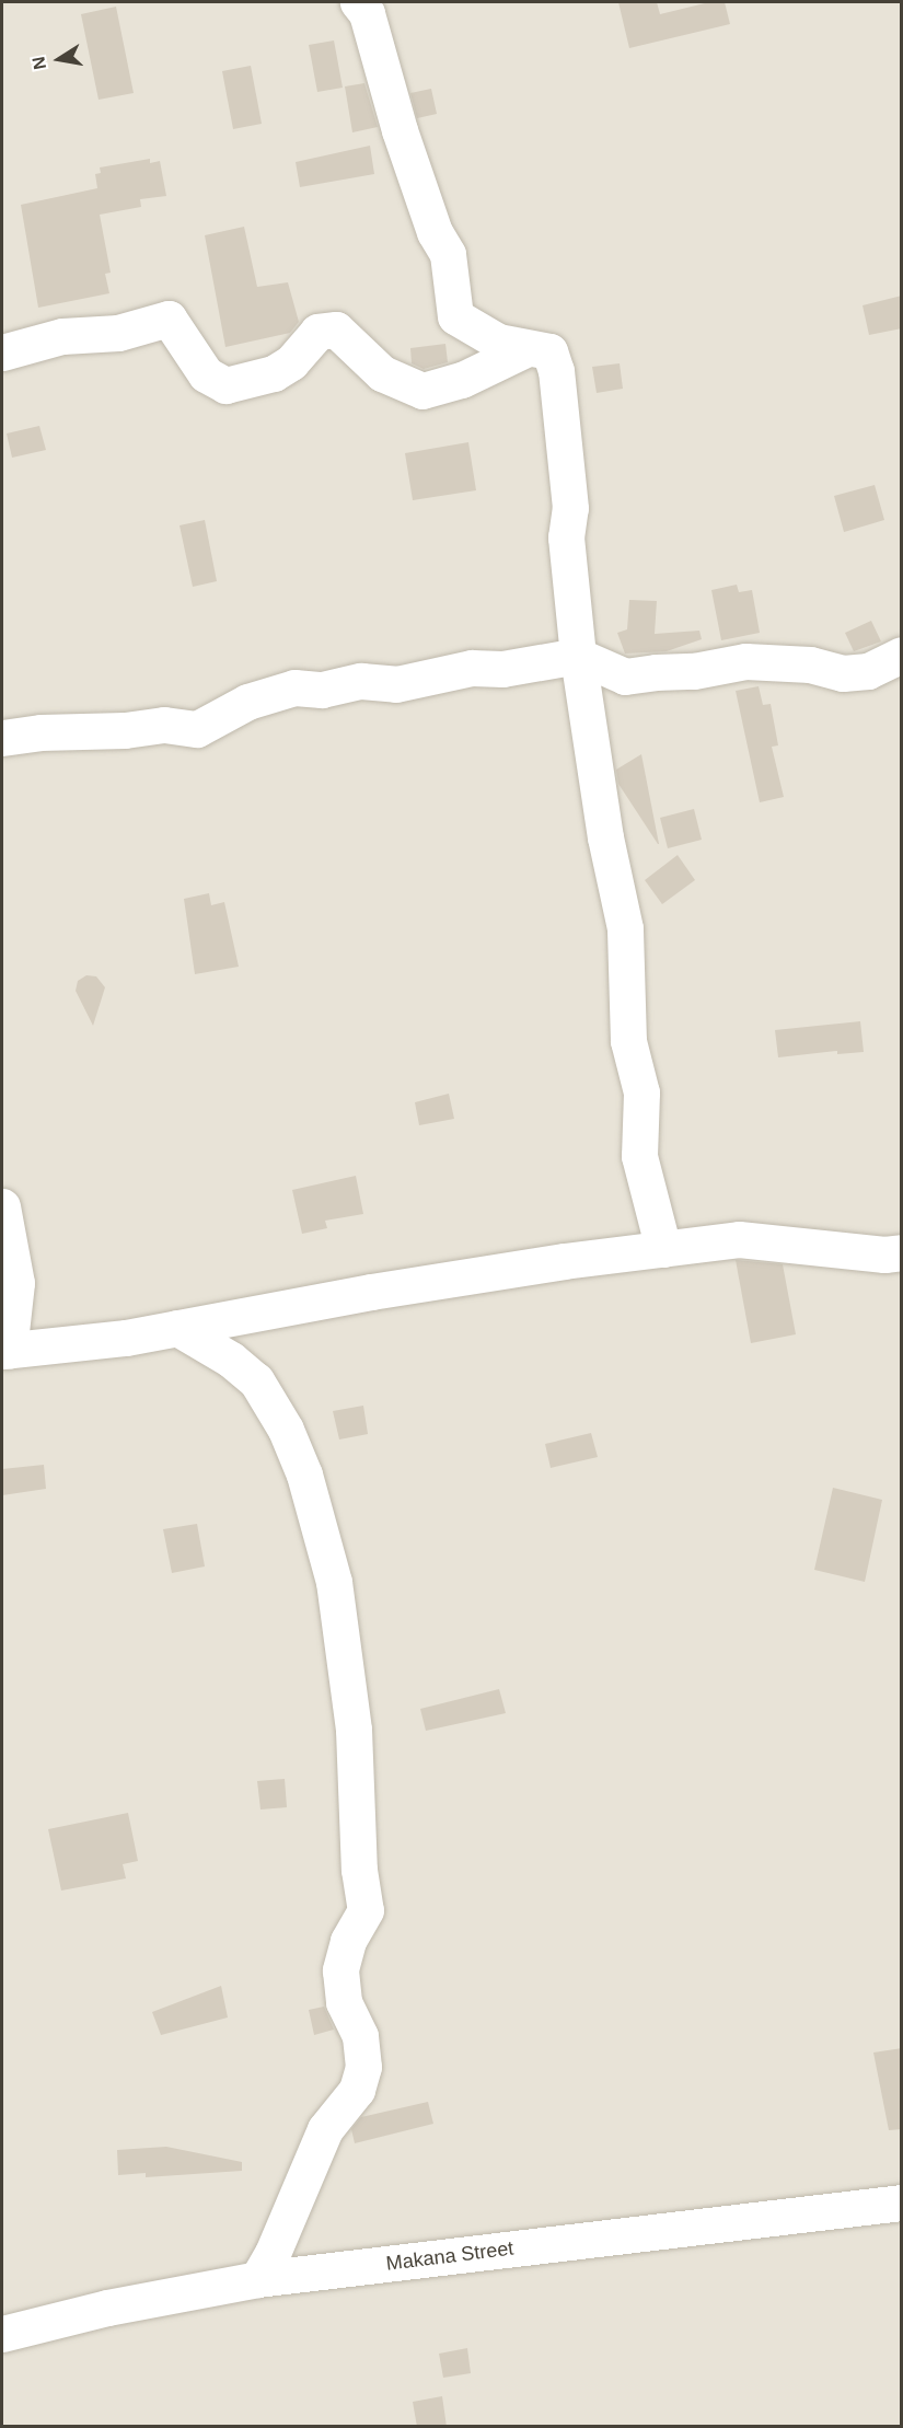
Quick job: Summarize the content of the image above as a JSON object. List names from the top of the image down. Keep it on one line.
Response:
{"streets":{"street":["Makana Street"]},"north":"left"}
